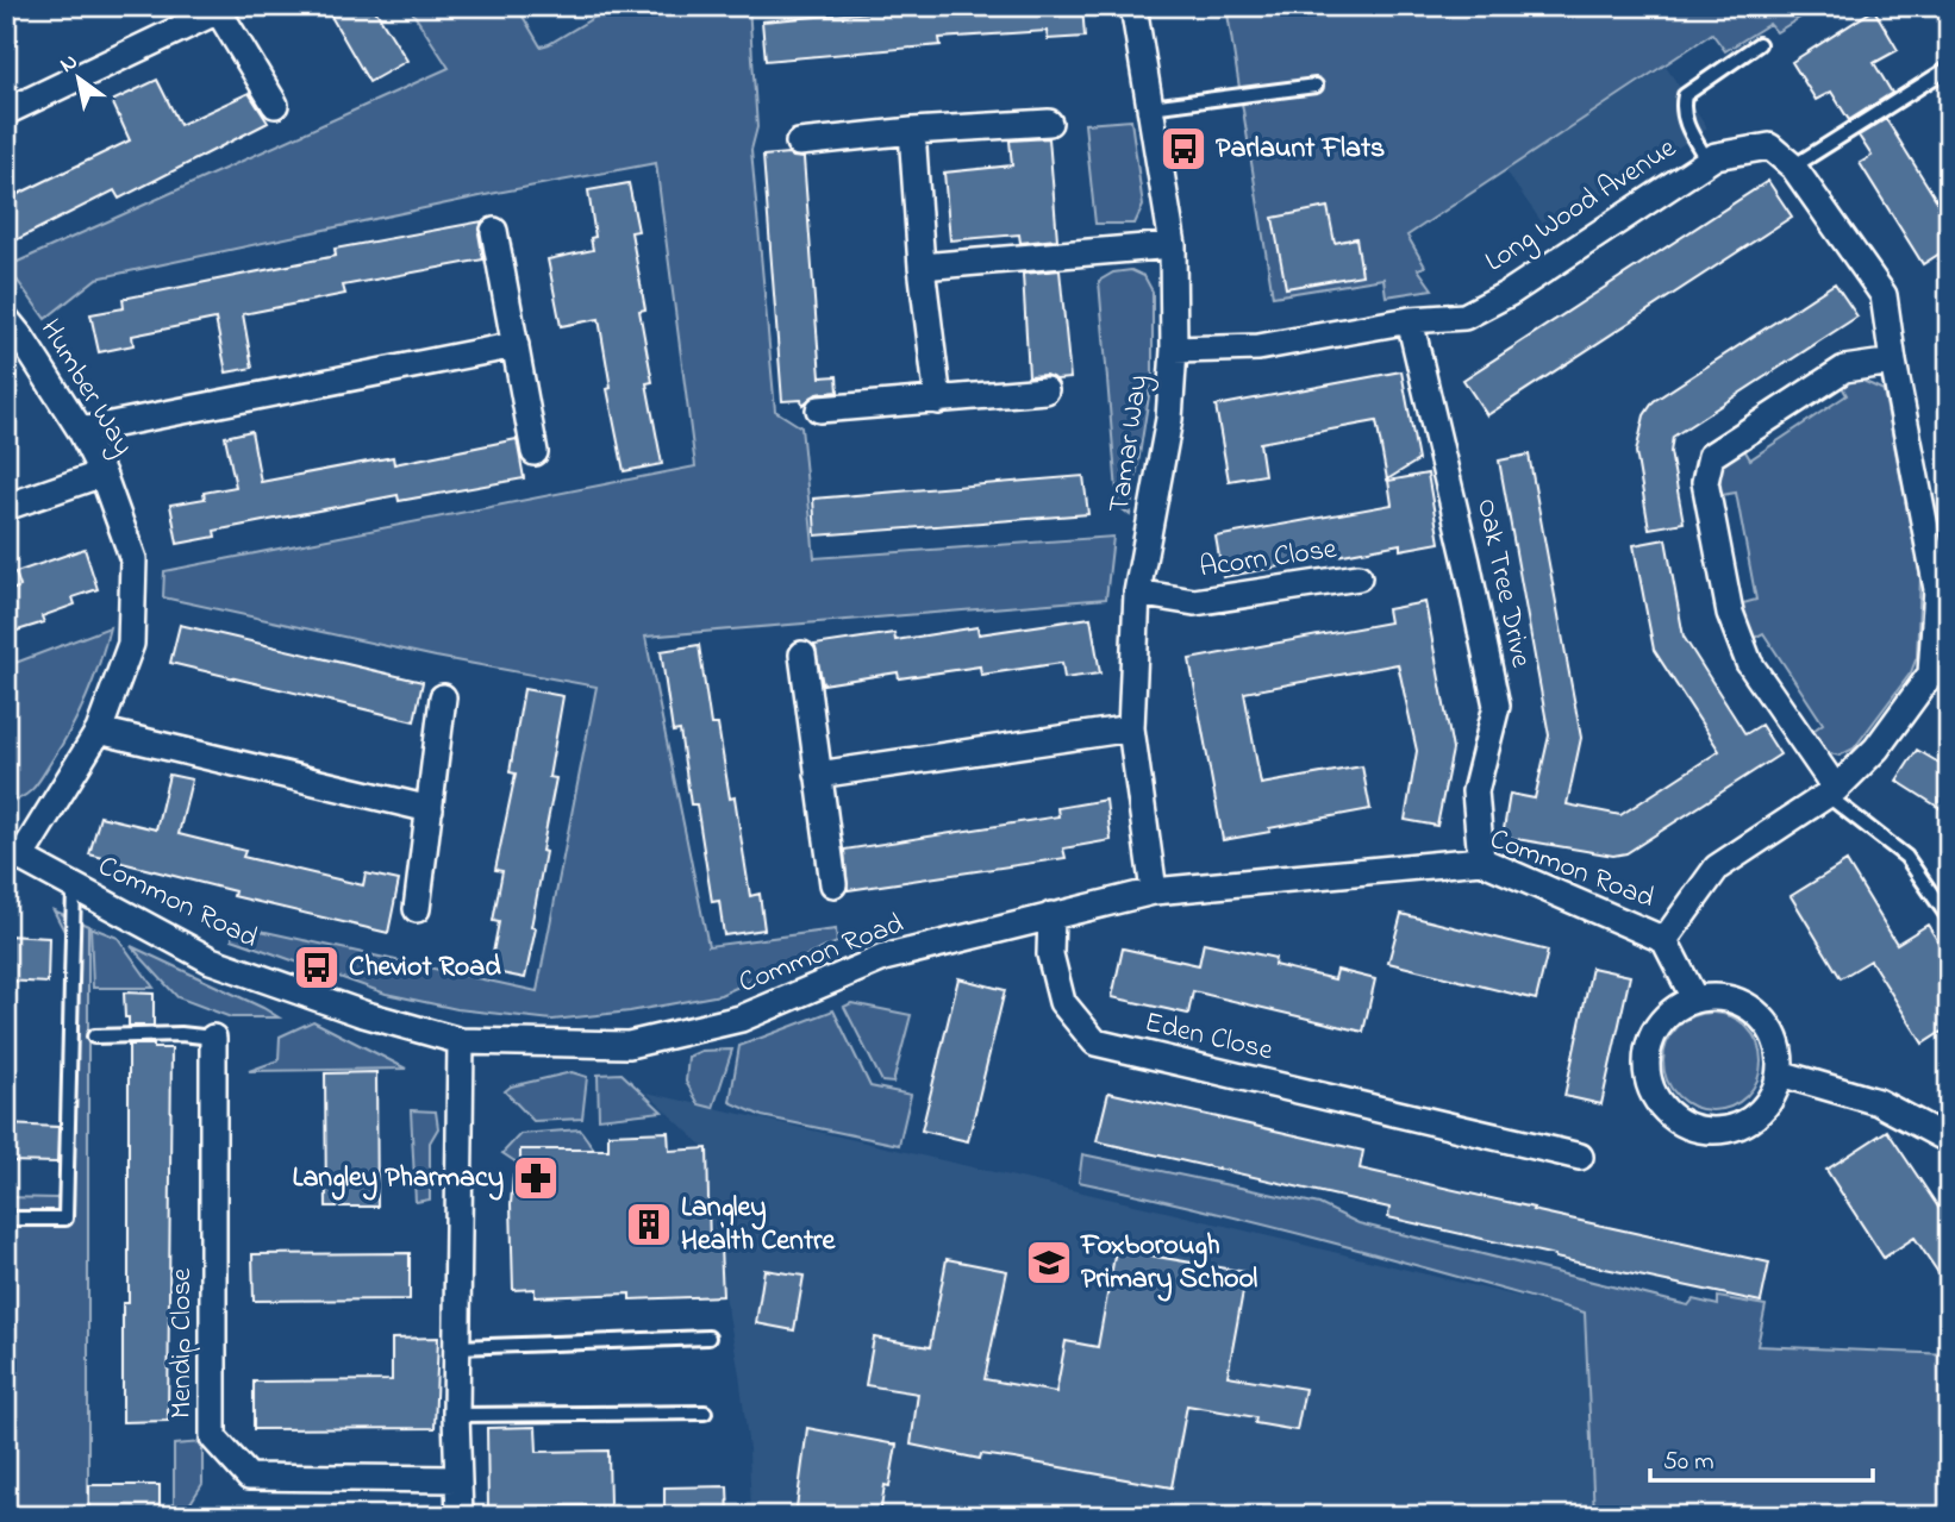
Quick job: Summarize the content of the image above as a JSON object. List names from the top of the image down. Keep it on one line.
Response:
{"streets":{"street":["Long Wood Avenue","Humber Way","Tamar Way","Acorn Close","Oak Tree Drive","Common Road","Eden Close","Mendip Close"]},"crossings":[["Long Wood Avenue","Tamar Way"],["Long Wood Avenue","Oak Tree Drive"],["Long Wood Avenue","Common Road"],["Humber Way","Common Road"],["Tamar Way","Acorn Close"],["Tamar Way","Common Road"],["Oak Tree Drive","Common Road"],["Common Road","Eden Close"]],"places":{"bus stop":["Parlaunt Flats","Cheviot Road"],"pharmacy":["Langley Pharmacy"],"building":["Langley Health Centre"],"school or university":["Foxborough Primary School"]},"scale_bar":"50 m","north":"top left"}
